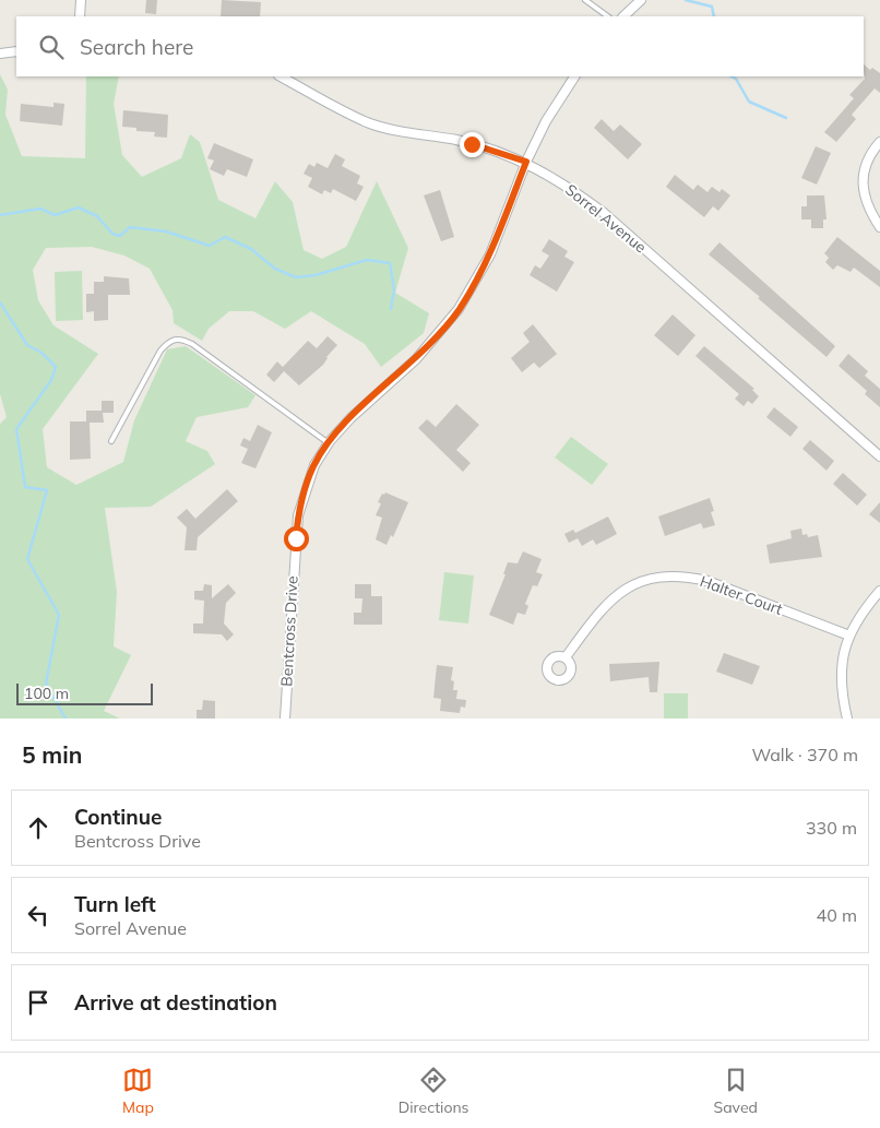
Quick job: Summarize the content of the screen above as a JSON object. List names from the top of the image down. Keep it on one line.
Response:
{"streets":{"street":["Sorrel Avenue","Halter Court","Bentcross Drive"]},"crossings":[["Sorrel Avenue","Bentcross Drive"]],"scale_bar":"100 m","page":{"search":"Search here","scale":"100 m","heading":["5 min","Walk · 370 m"],"list":[["Continue","Bentcross Drive","330 m"],["Turn left","Sorrel Avenue","40 m"],"Arrive at destination"],"nav":["Map","Directions","Saved"]}}
